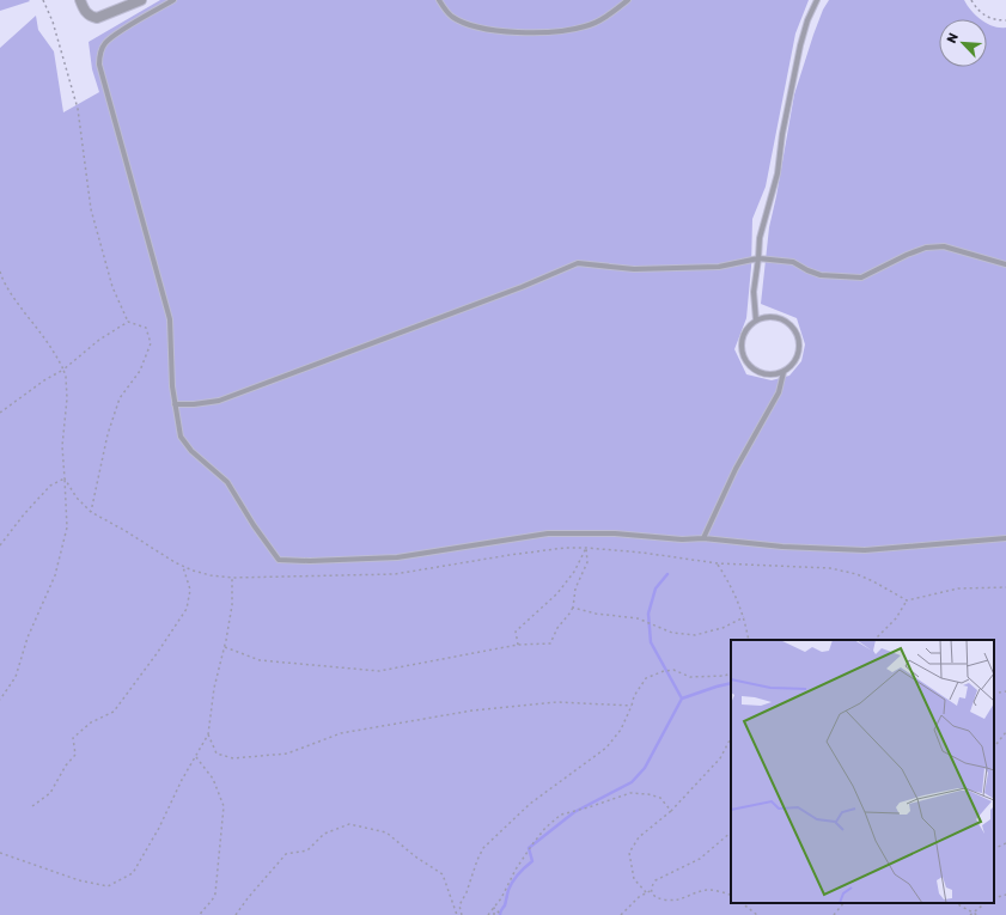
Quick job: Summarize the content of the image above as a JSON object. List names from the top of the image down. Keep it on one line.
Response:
{"north":"top left"}
